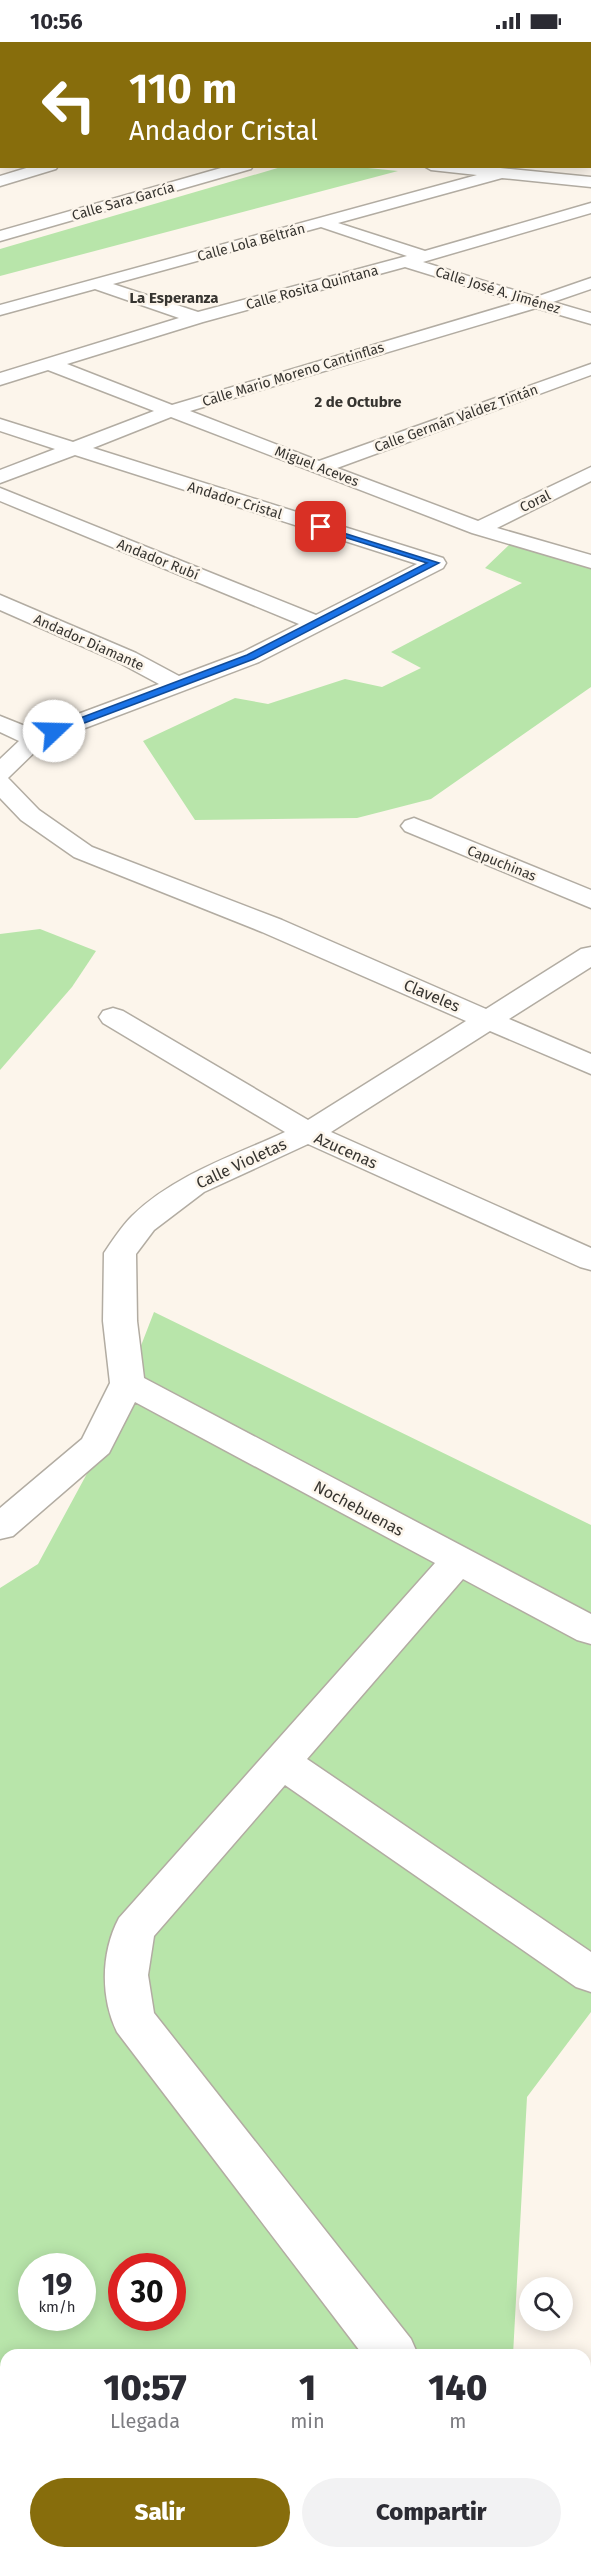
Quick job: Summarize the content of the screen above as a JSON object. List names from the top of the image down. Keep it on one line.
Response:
{"streets":{"street":["Calle Sara García","Calle Lola Beltrán","Calle Rosita Quintana","Calle José A. Jiménez","Calle Mario Moreno Cantinflas","Calle Germán Valdez Tintán","Miguel Aceves","Andador Cristal","Coral","Andador Rubí","Andador Diamante","Capuchinas","Claveles","Azucenas","Calle Violetas","Nochebuenas"]},"crossings":[["Calle Lola Beltrán","Calle José A. Jiménez"],["Calle Rosita Quintana","Calle José A. Jiménez"],["Calle Rosita Quintana","Miguel Aceves"],["Calle José A. Jiménez","Calle Mario Moreno Cantinflas"],["Calle Mario Moreno Cantinflas","Miguel Aceves"],["Calle Mario Moreno Cantinflas","Andador Cristal"],["Calle Germán Valdez Tintán","Miguel Aceves"],["Miguel Aceves","Coral"],["Andador Cristal","Andador Rubí"],["Claveles","Calle Violetas"],["Azucenas","Calle Violetas"],["Calle Violetas","Nochebuenas"]],"districts":["La Esperanza","2 de Octubre"],"page":{"status":"10:56","turn":["110 m","Andador Cristal"],"speed":"19 km/h","limit":"30","eta":["10:57","Llegada","1","min","140","m"],"buttons":["Salir","Compartir"]}}
